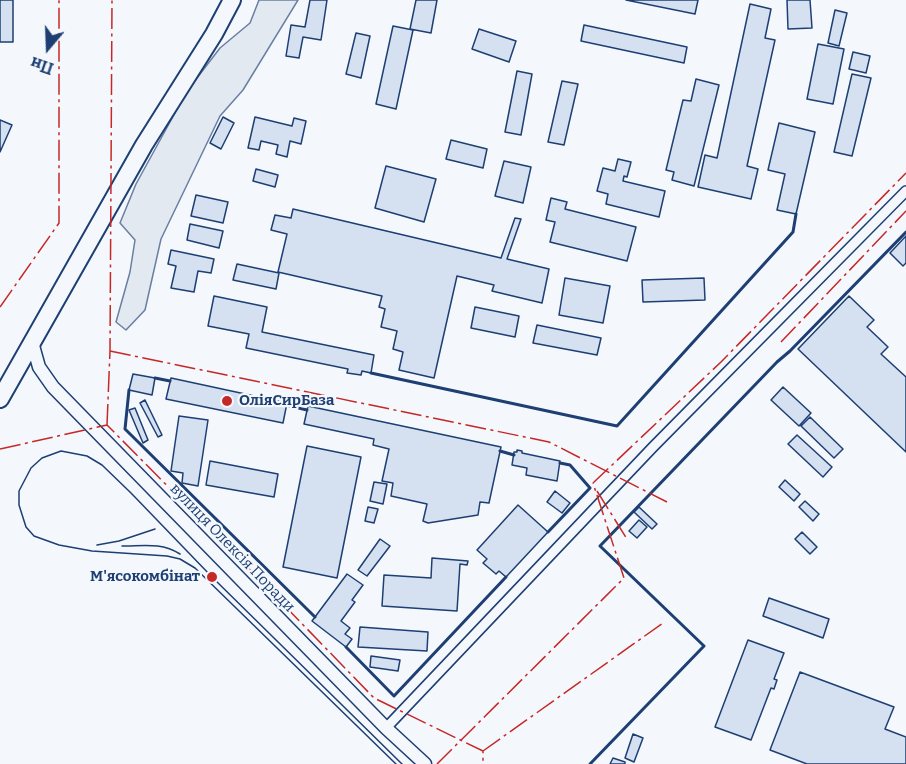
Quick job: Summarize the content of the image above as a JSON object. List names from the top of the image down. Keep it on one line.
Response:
{"streets":{"main road":["вулиця Олексія Поради"]},"places":["ОліяСирБаза","М'ясокомбінат"],"north":"bottom"}
